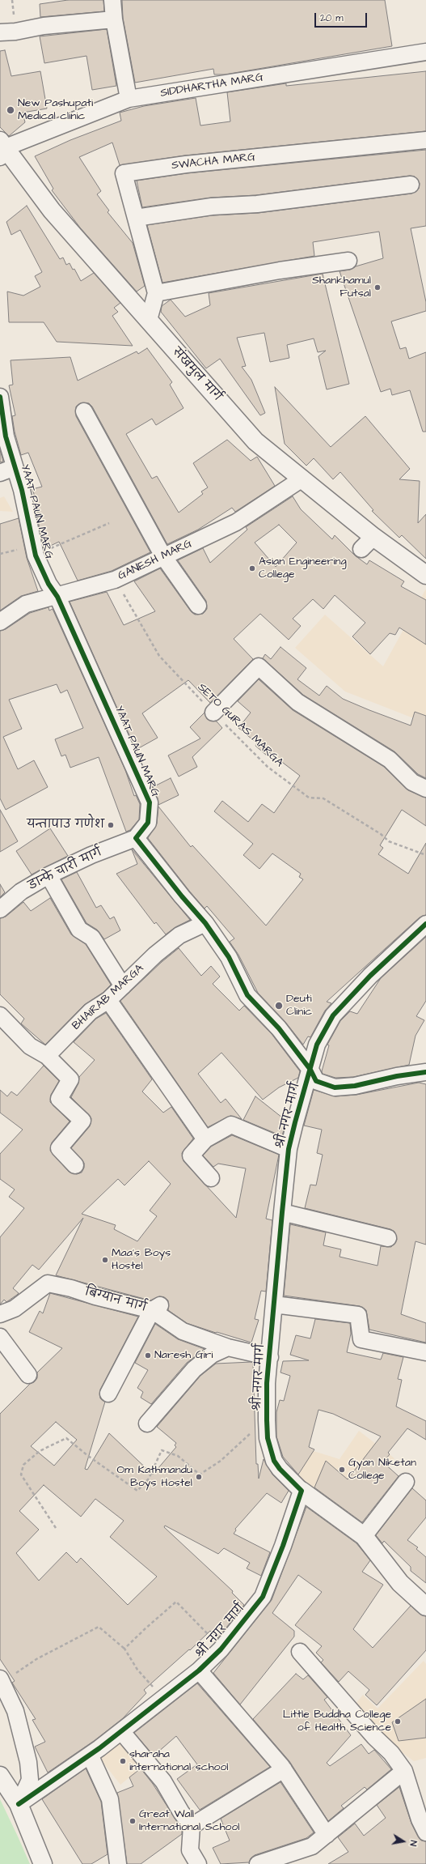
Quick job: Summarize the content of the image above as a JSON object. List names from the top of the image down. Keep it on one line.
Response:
{"streets":{"main road":["संखमुल मार्ग"],"street":["SIDDHARTHA MARG","SWACHA MARG","YAAT PAUN MARG","GANESH MARG","डान्फे चारी मार्ग","BHAIRAB MARGA","श्री नगर मार्ग","बिग्यान मार्ग"],"path":["SETO GURAS MARGA"]},"crossings":[["SIDDHARTHA MARG","संखमुल मार्ग"],["संखमुल मार्ग","GANESH MARG"],["YAAT PAUN MARG","GANESH MARG"],["YAAT PAUN MARG","डान्फे चारी मार्ग"],["GANESH MARG","SETO GURAS MARGA"],["श्री नगर मार्ग","बिग्यान मार्ग"]],"places":["New Pashupati Medical clinic","Shankhamul Futsal","Asian Engineering College","यन्तापाउ गणेश","Deuti Clinic","Maa's Boys Hostel","Naresh Giri","Gyan Niketan College","Om Kathmandu Boys Hostel","Little Buddha College of Health Science","sharaha international school","Great Wall International School"],"scale_bar":"20 m","north":"right"}
